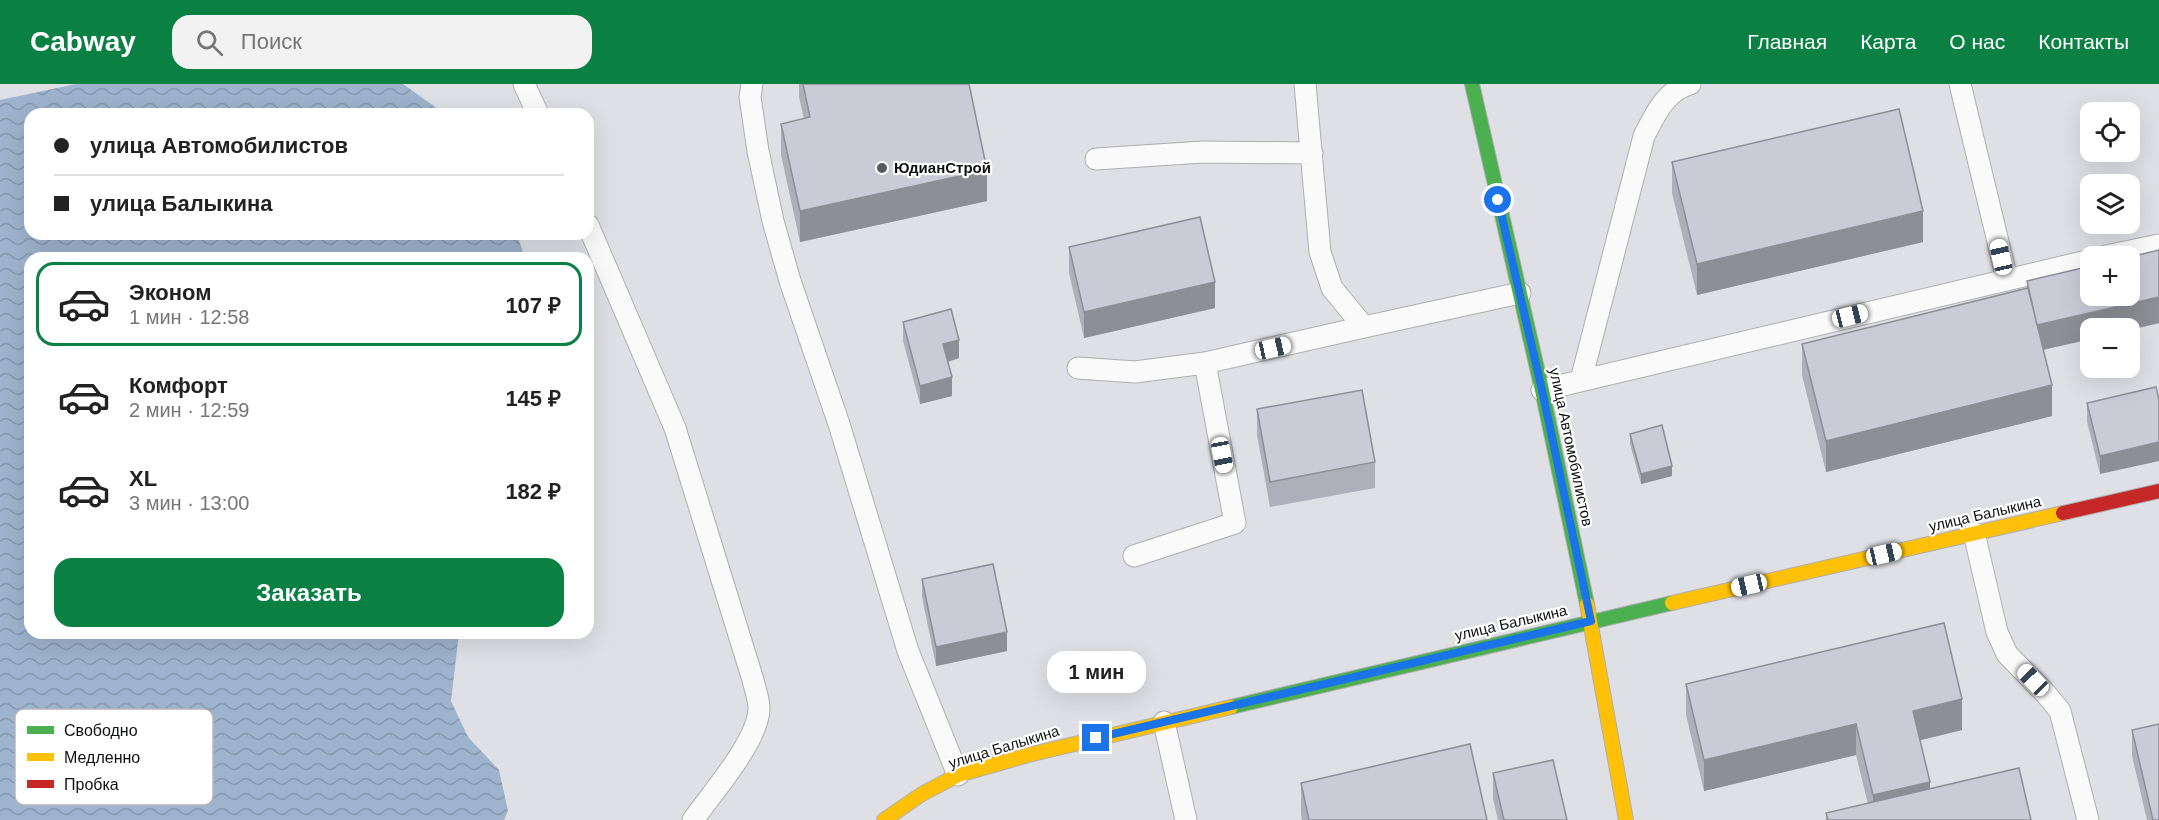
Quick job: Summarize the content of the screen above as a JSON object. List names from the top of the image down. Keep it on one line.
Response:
{"streets":{"street":["улица Автомобилистов","улица Балыкина"]},"crossings":[["улица Автомобилистов","улица Балыкина"]],"places":["ЮдианСтрой"],"legend":["Свободно","Медленно","Пробка"],"page":{"header":"Cabway","search":"Поиск","nav":["Главная","Карта","О нас","Контакты"],"map_buttons":["+","−"],"banner":["улица Автомобилистов","улица Балыкина"],"list":[{"name":"Эконом","note":"1 мин · 12:58","value":"107 ₽"},{"name":"Комфорт","note":"2 мин · 12:59","value":"145 ₽"},{"name":"XL","note":"3 мин · 13:00","value":"182 ₽"}],"buttons":"Заказать","bubble":"1 мин"}}
